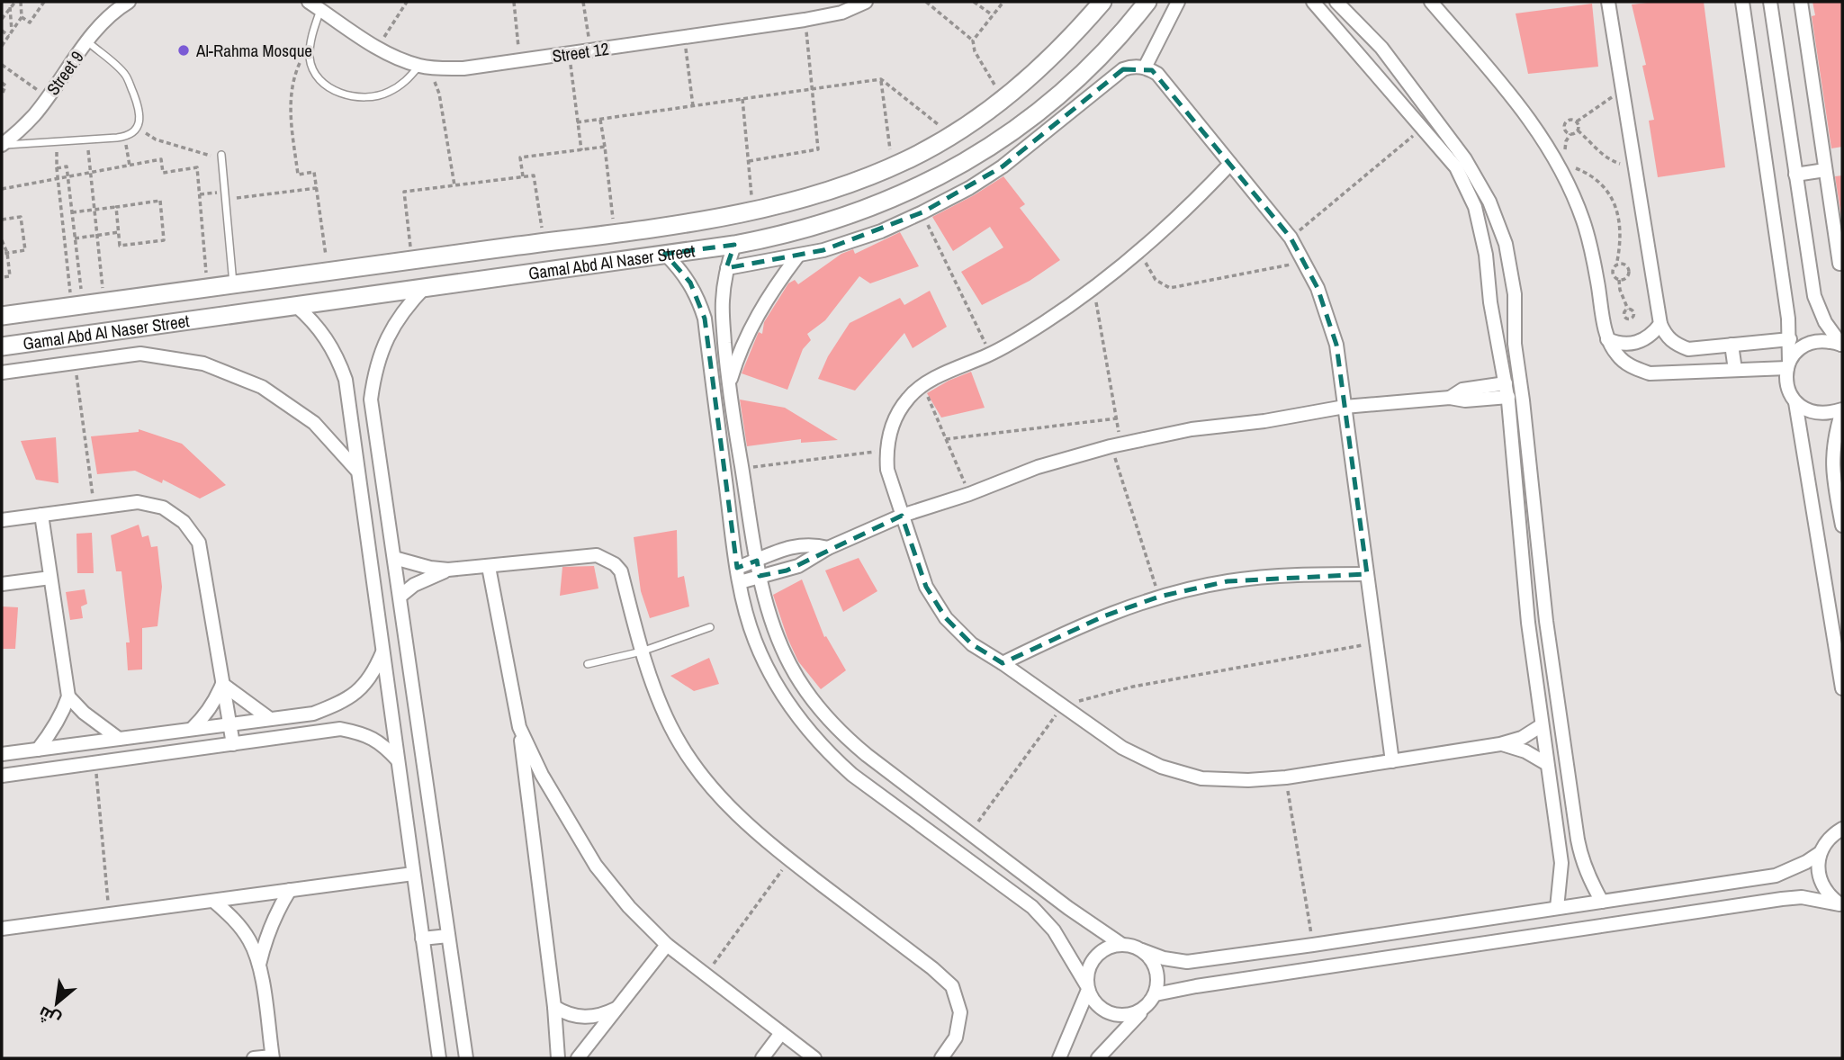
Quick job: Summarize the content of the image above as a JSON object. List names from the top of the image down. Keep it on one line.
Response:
{"streets":{"main road":["Gamal Abd Al Naser Street"],"street":["Street 12","Street 9"]},"places":["Al-Rahma Mosque"],"north":"bottom left"}
